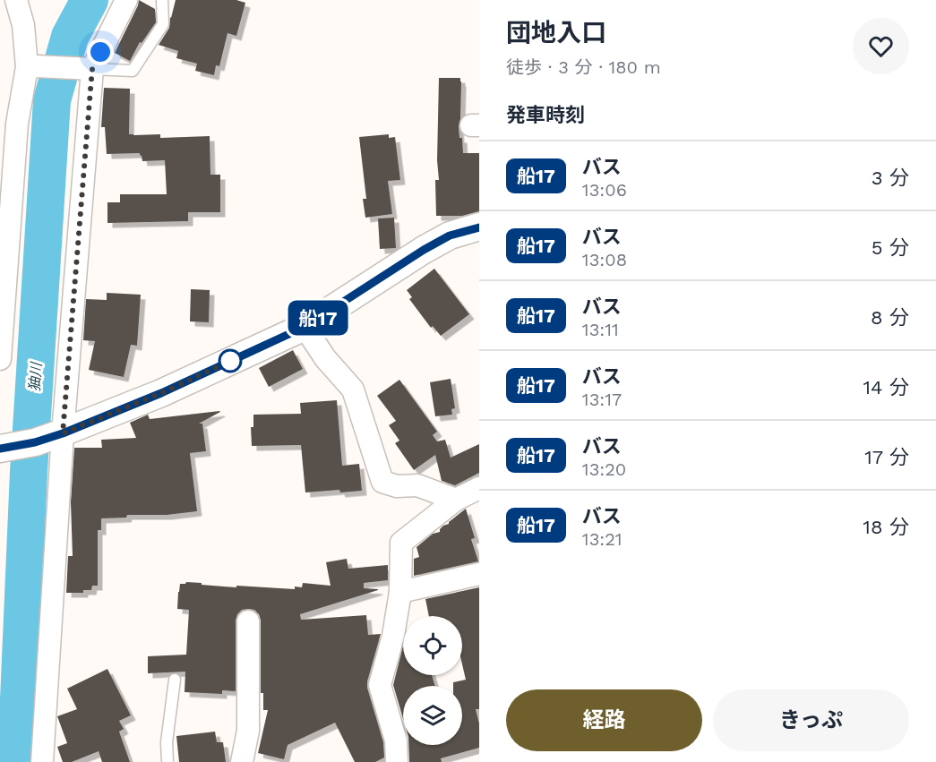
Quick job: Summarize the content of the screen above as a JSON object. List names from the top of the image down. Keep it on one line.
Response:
{"water":["㹨川"],"lines":["bus line 船17"],"page":{"on_map":"船17","heading":[["団地入口","徒歩 · 3 分 · 180 m"],"発車時刻"],"list":[{"mark":"船17","name":"バス","note":"13:06","value":"3 分"},{"mark":"船17","name":"バス","note":"13:08","value":"5 分"},{"mark":"船17","name":"バス","note":"13:11","value":"8 分"},{"mark":"船17","name":"バス","note":"13:17","value":"14 分"},{"mark":"船17","name":"バス","note":"13:20","value":"17 分"},{"mark":"船17","name":"バス","note":"13:21","value":"18 分"}],"buttons":["経路","きっぷ"]}}
